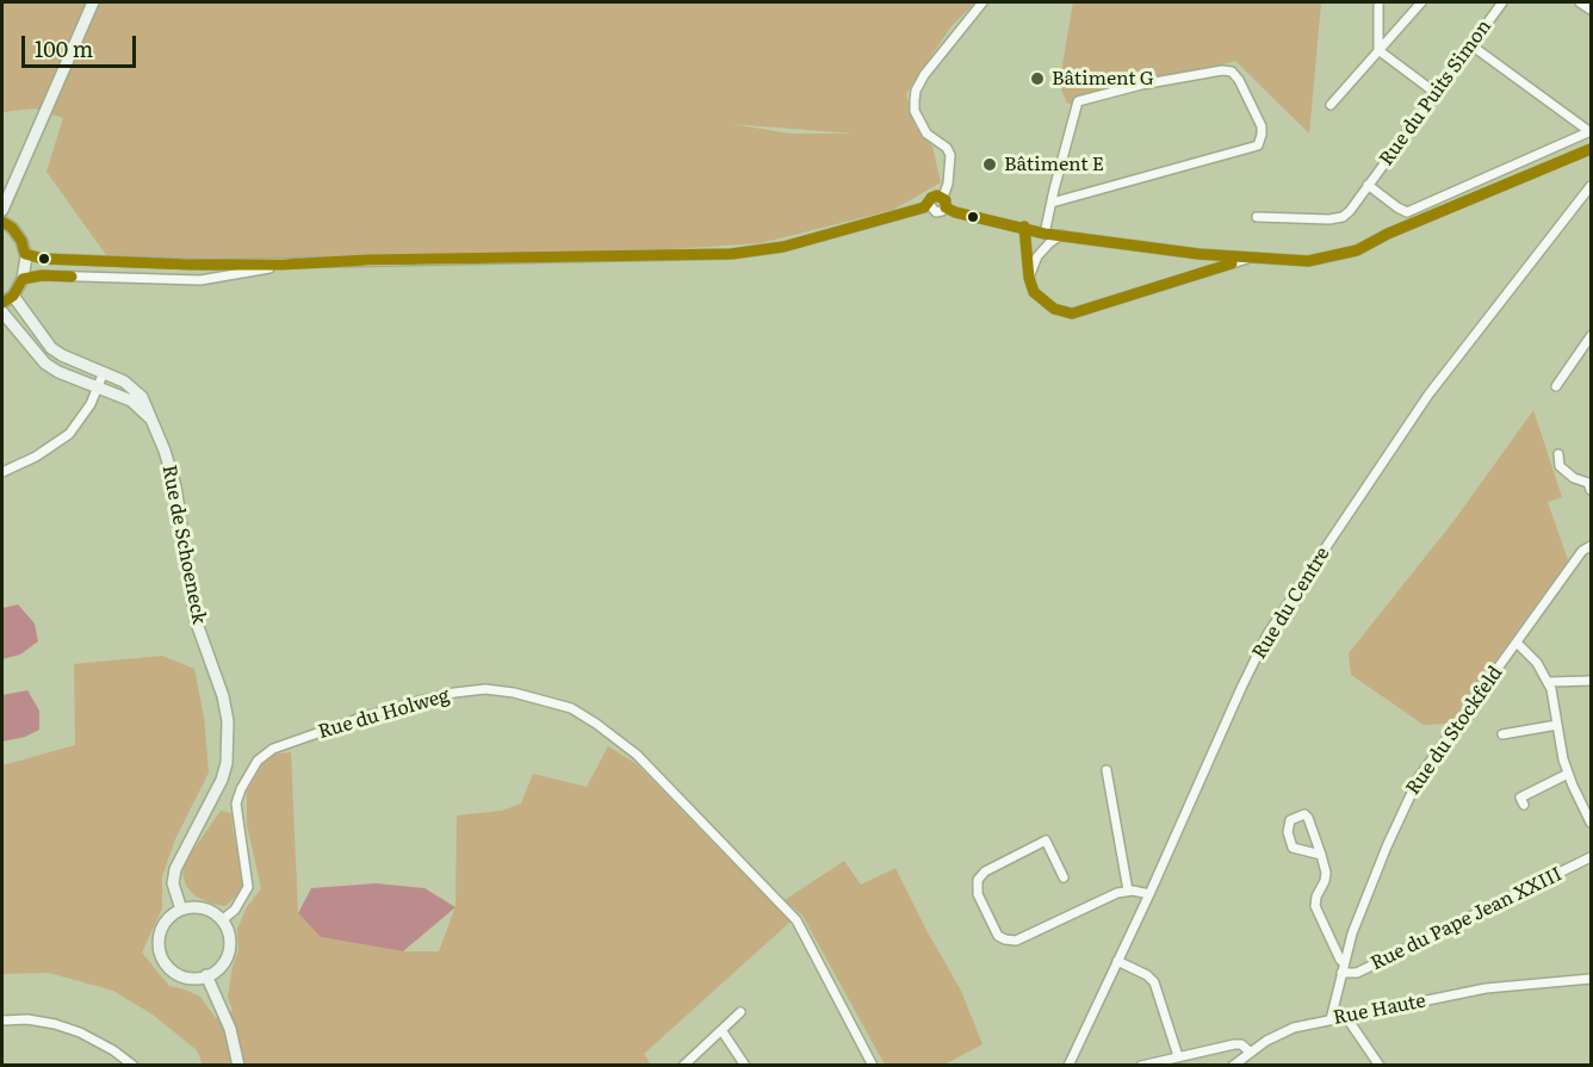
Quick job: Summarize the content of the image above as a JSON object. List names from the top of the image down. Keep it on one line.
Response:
{"streets":{"main road":["Rue de Schoeneck"],"street":["Rue du Puits Simon","Rue du Centre","Rue du Holweg","Rue du Stockfeld","Rue du Pape Jean XXIII","Rue Haute"]},"crossings":[["Rue de Schoeneck","Rue du Holweg"],["Rue du Stockfeld","Rue du Pape Jean XXIII"],["Rue du Stockfeld","Rue Haute"]],"places":["Bâtiment G","Bâtiment E"],"scale_bar":"100 m"}
